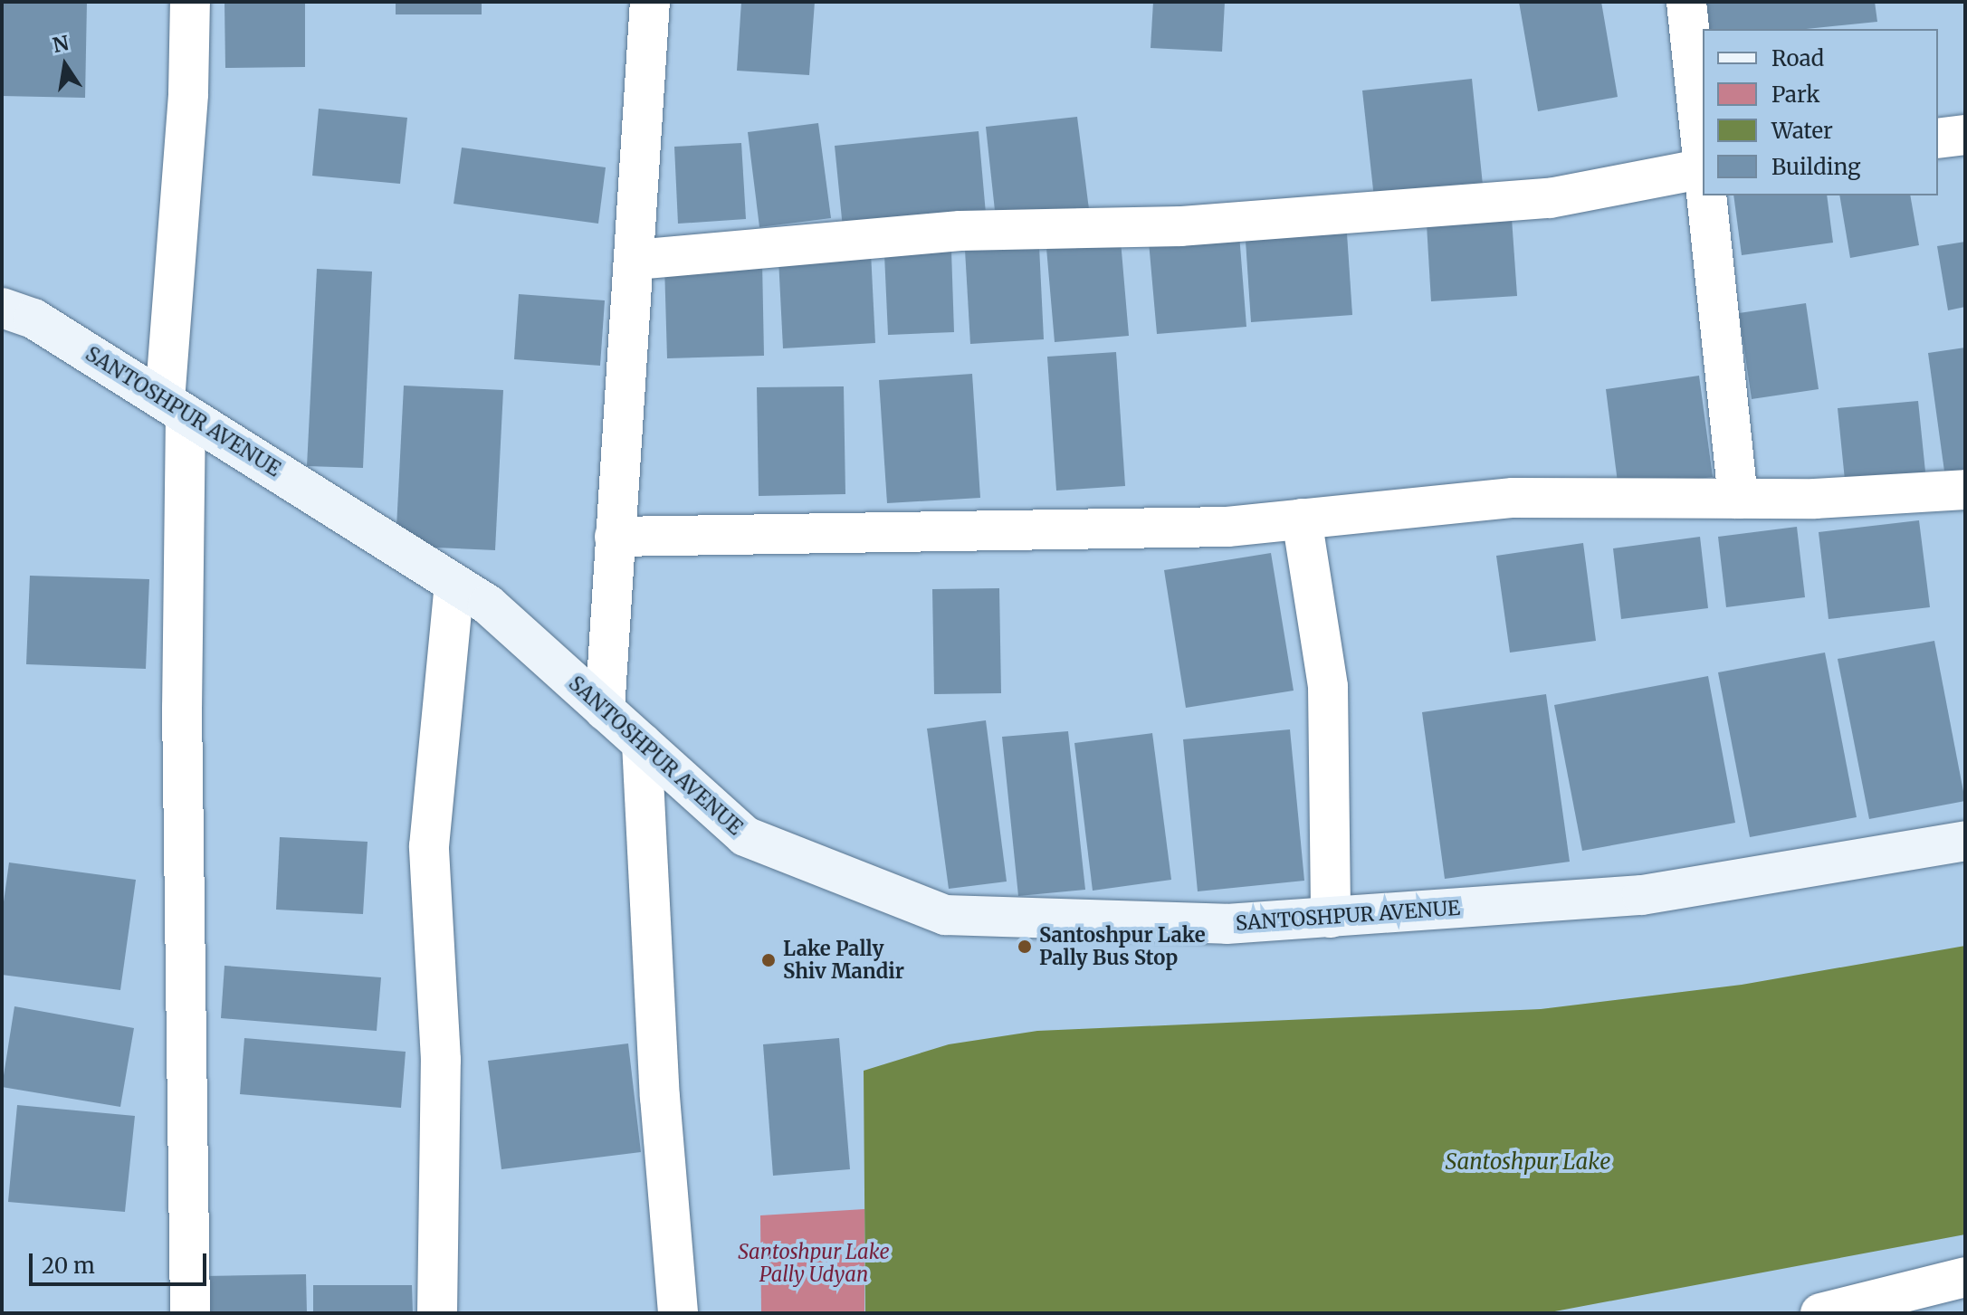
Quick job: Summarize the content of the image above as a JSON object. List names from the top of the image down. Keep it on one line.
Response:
{"streets":{"main road":["SANTOSHPUR AVENUE"]},"water":["Santoshpur Lake"],"parks":["Santoshpur Lake Pally Udyan"],"places":["Santoshpur Lake Pally Bus Stop","Lake Pally Shiv Mandir"],"legend":["Road","Park","Water","Building"],"scale_bar":"20 m","north":"top"}
